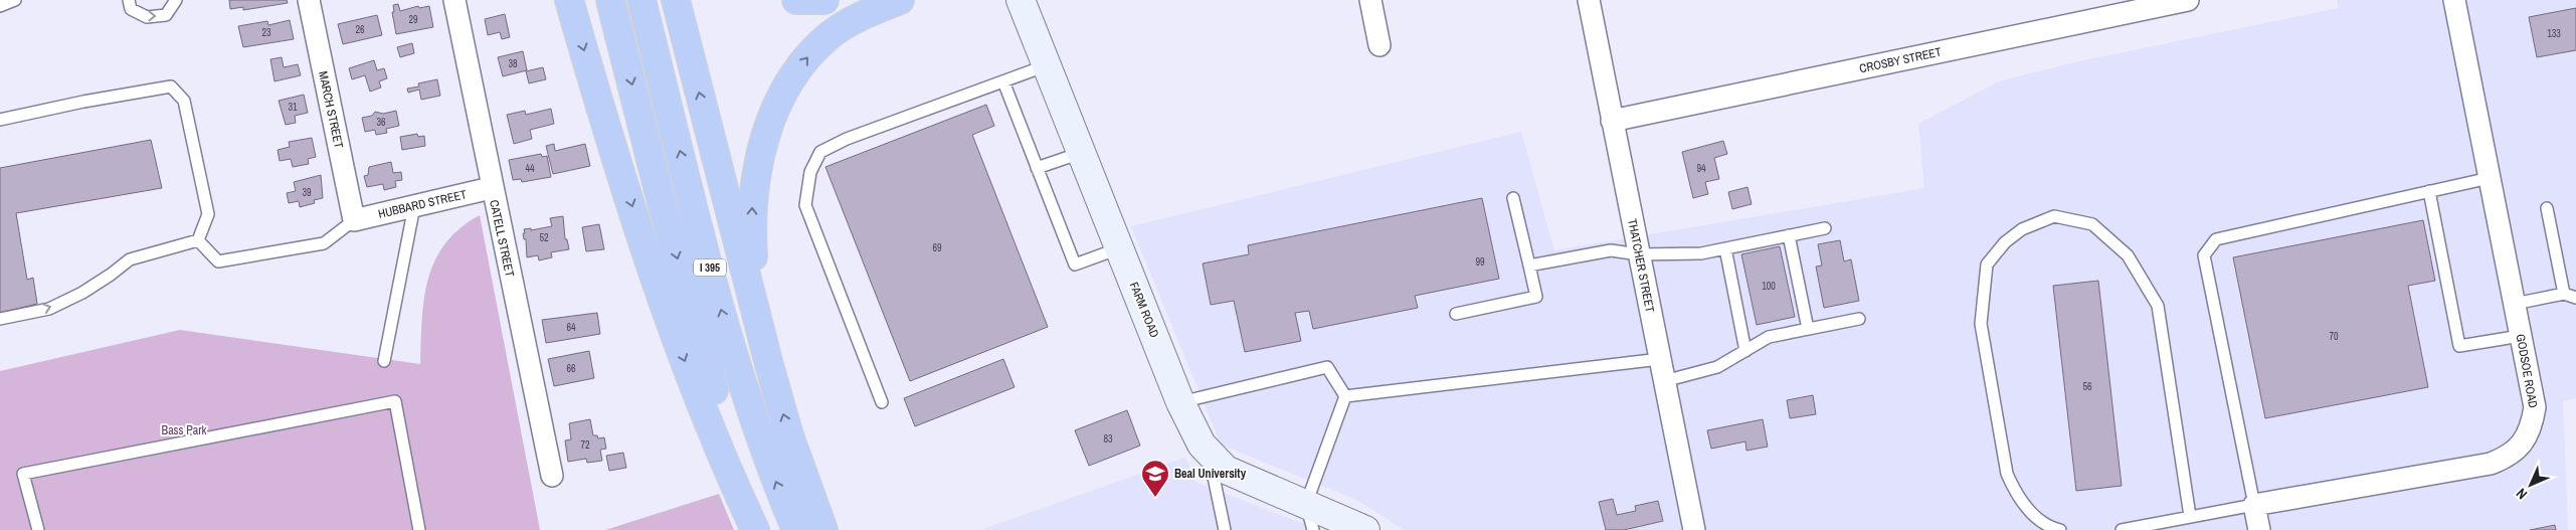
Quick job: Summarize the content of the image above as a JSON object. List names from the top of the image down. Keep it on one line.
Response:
{"streets":{"highway":["I 395"],"street":["CROSBY STREET","MARCH STREET","HUBBARD STREET","CATELL STREET","THATCHER STREET","FARM ROAD","GODSOE ROAD"]},"crossings":[["CROSBY STREET","THATCHER STREET"],["MARCH STREET","HUBBARD STREET"],["HUBBARD STREET","CATELL STREET"]],"parks":["Bass Park"],"places":{"school or university":["Beal University"]},"house_numbers":["29","26","23","133","38","31","36","44","94","39","52","69","99","100","64","70","66","56","83","72"],"north":"bottom left"}
